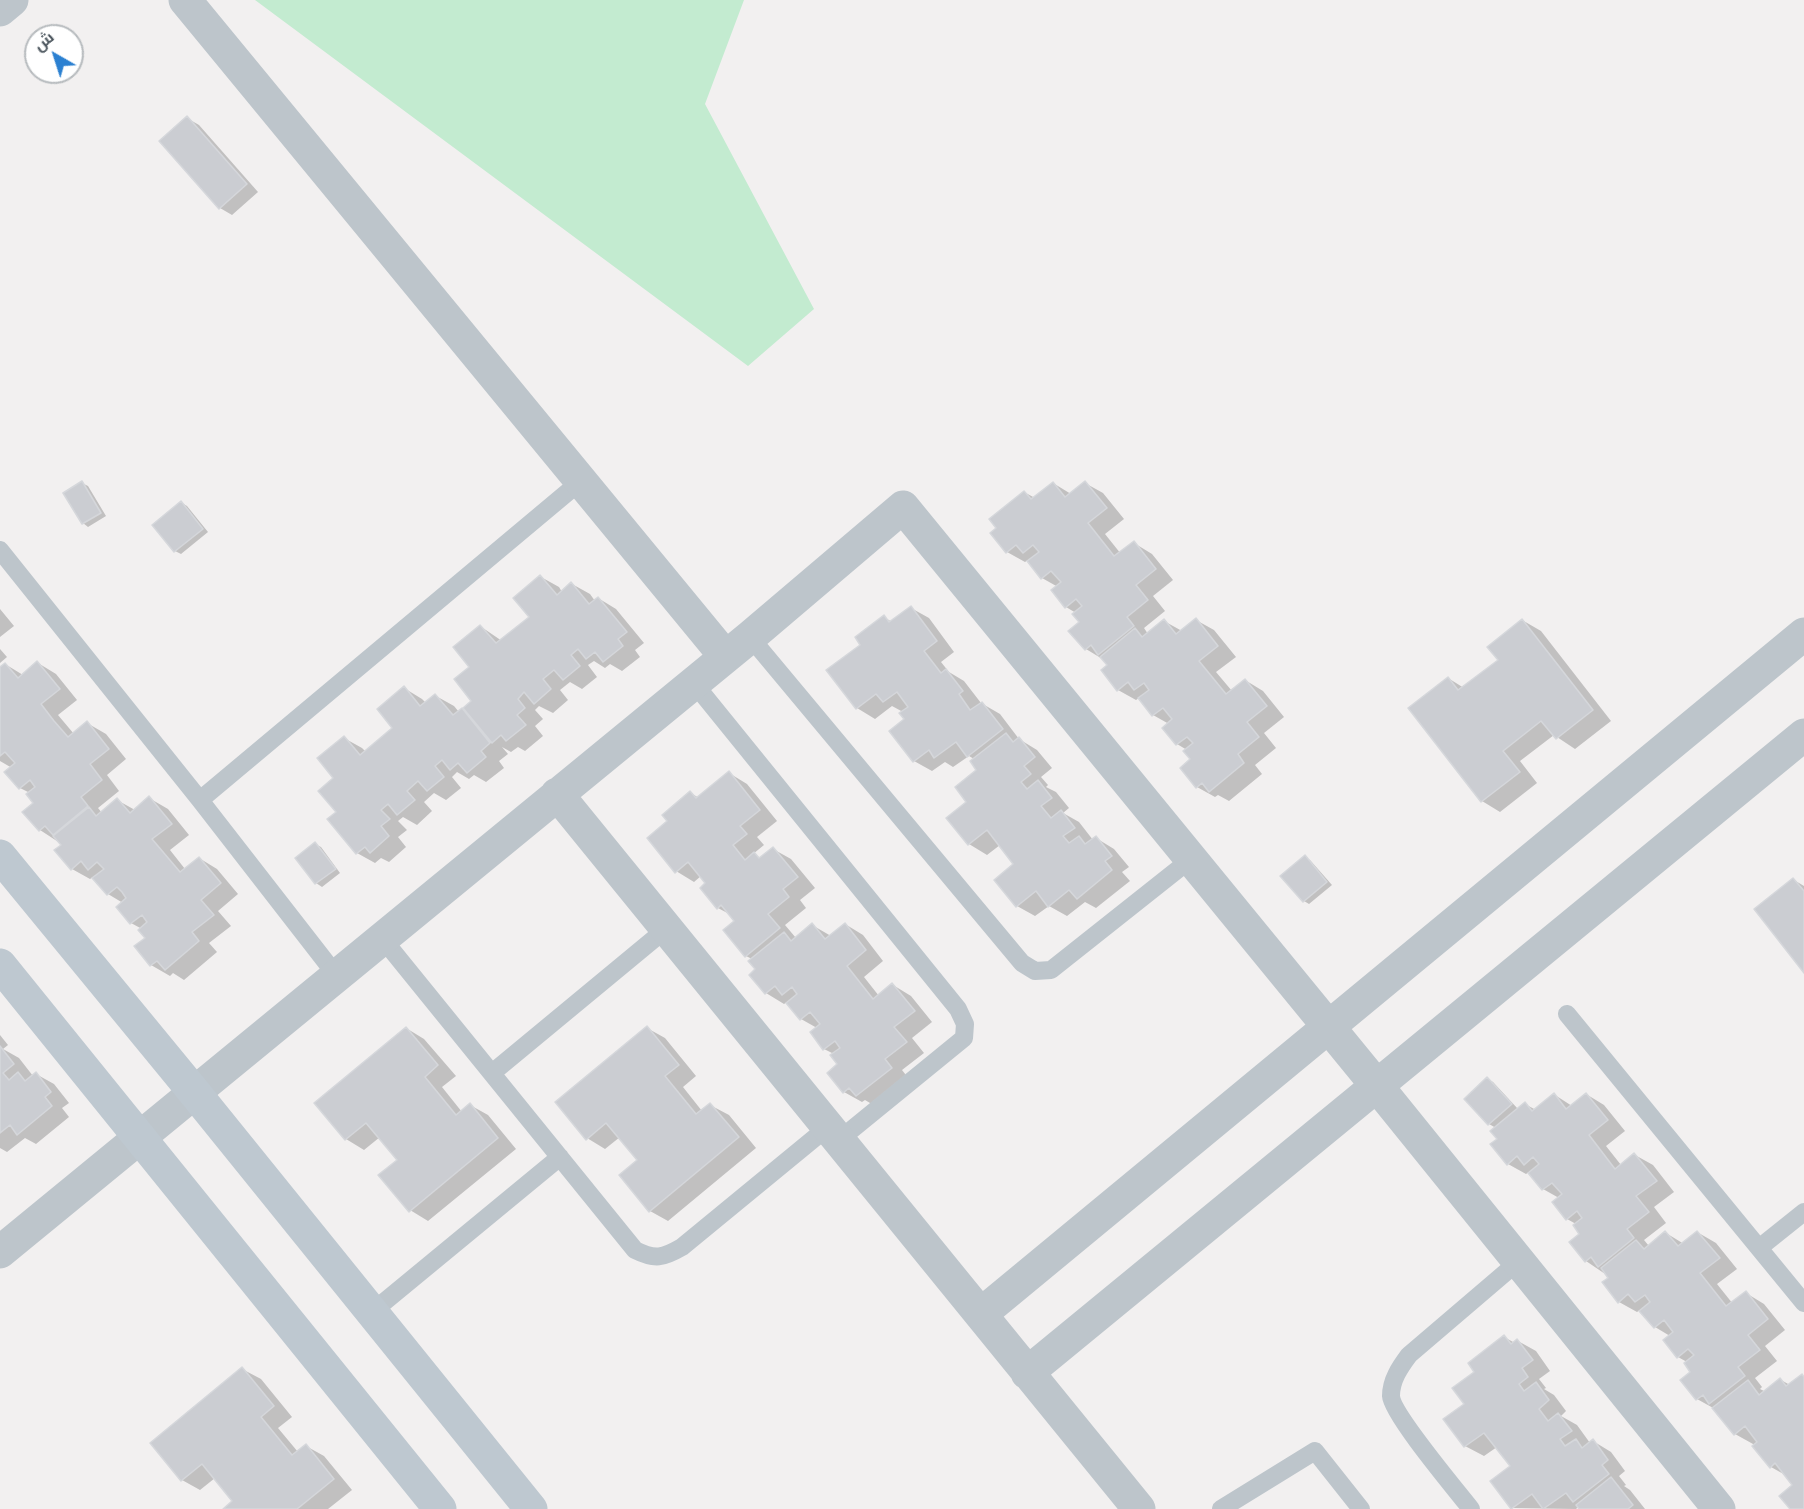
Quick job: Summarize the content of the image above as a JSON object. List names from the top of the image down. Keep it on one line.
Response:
{"north":"top left"}
